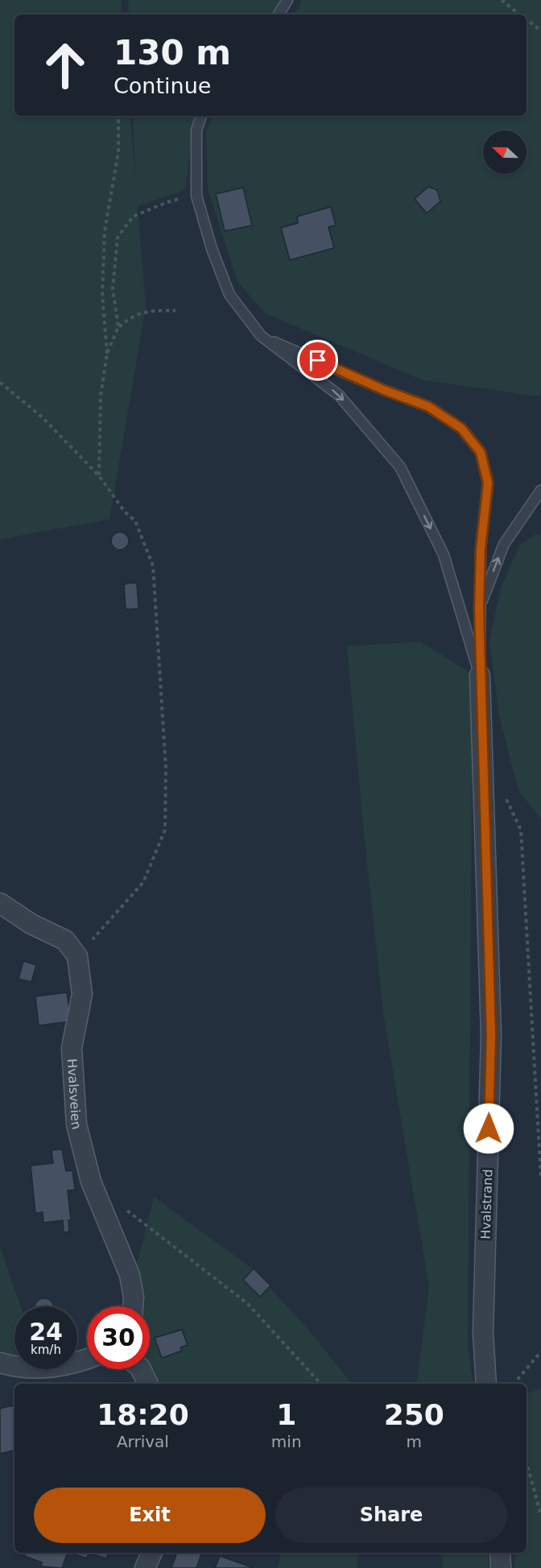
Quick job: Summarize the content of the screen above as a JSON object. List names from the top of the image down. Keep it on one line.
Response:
{"streets":{"street":["Hvalsveien","Hvalstrand"]},"north":"left","page":{"turn":["130 m","Continue"],"speed":"24 km/h","limit":"30","eta":["18:20","Arrival","1","min","250","m"],"buttons":["Exit","Share"]}}
